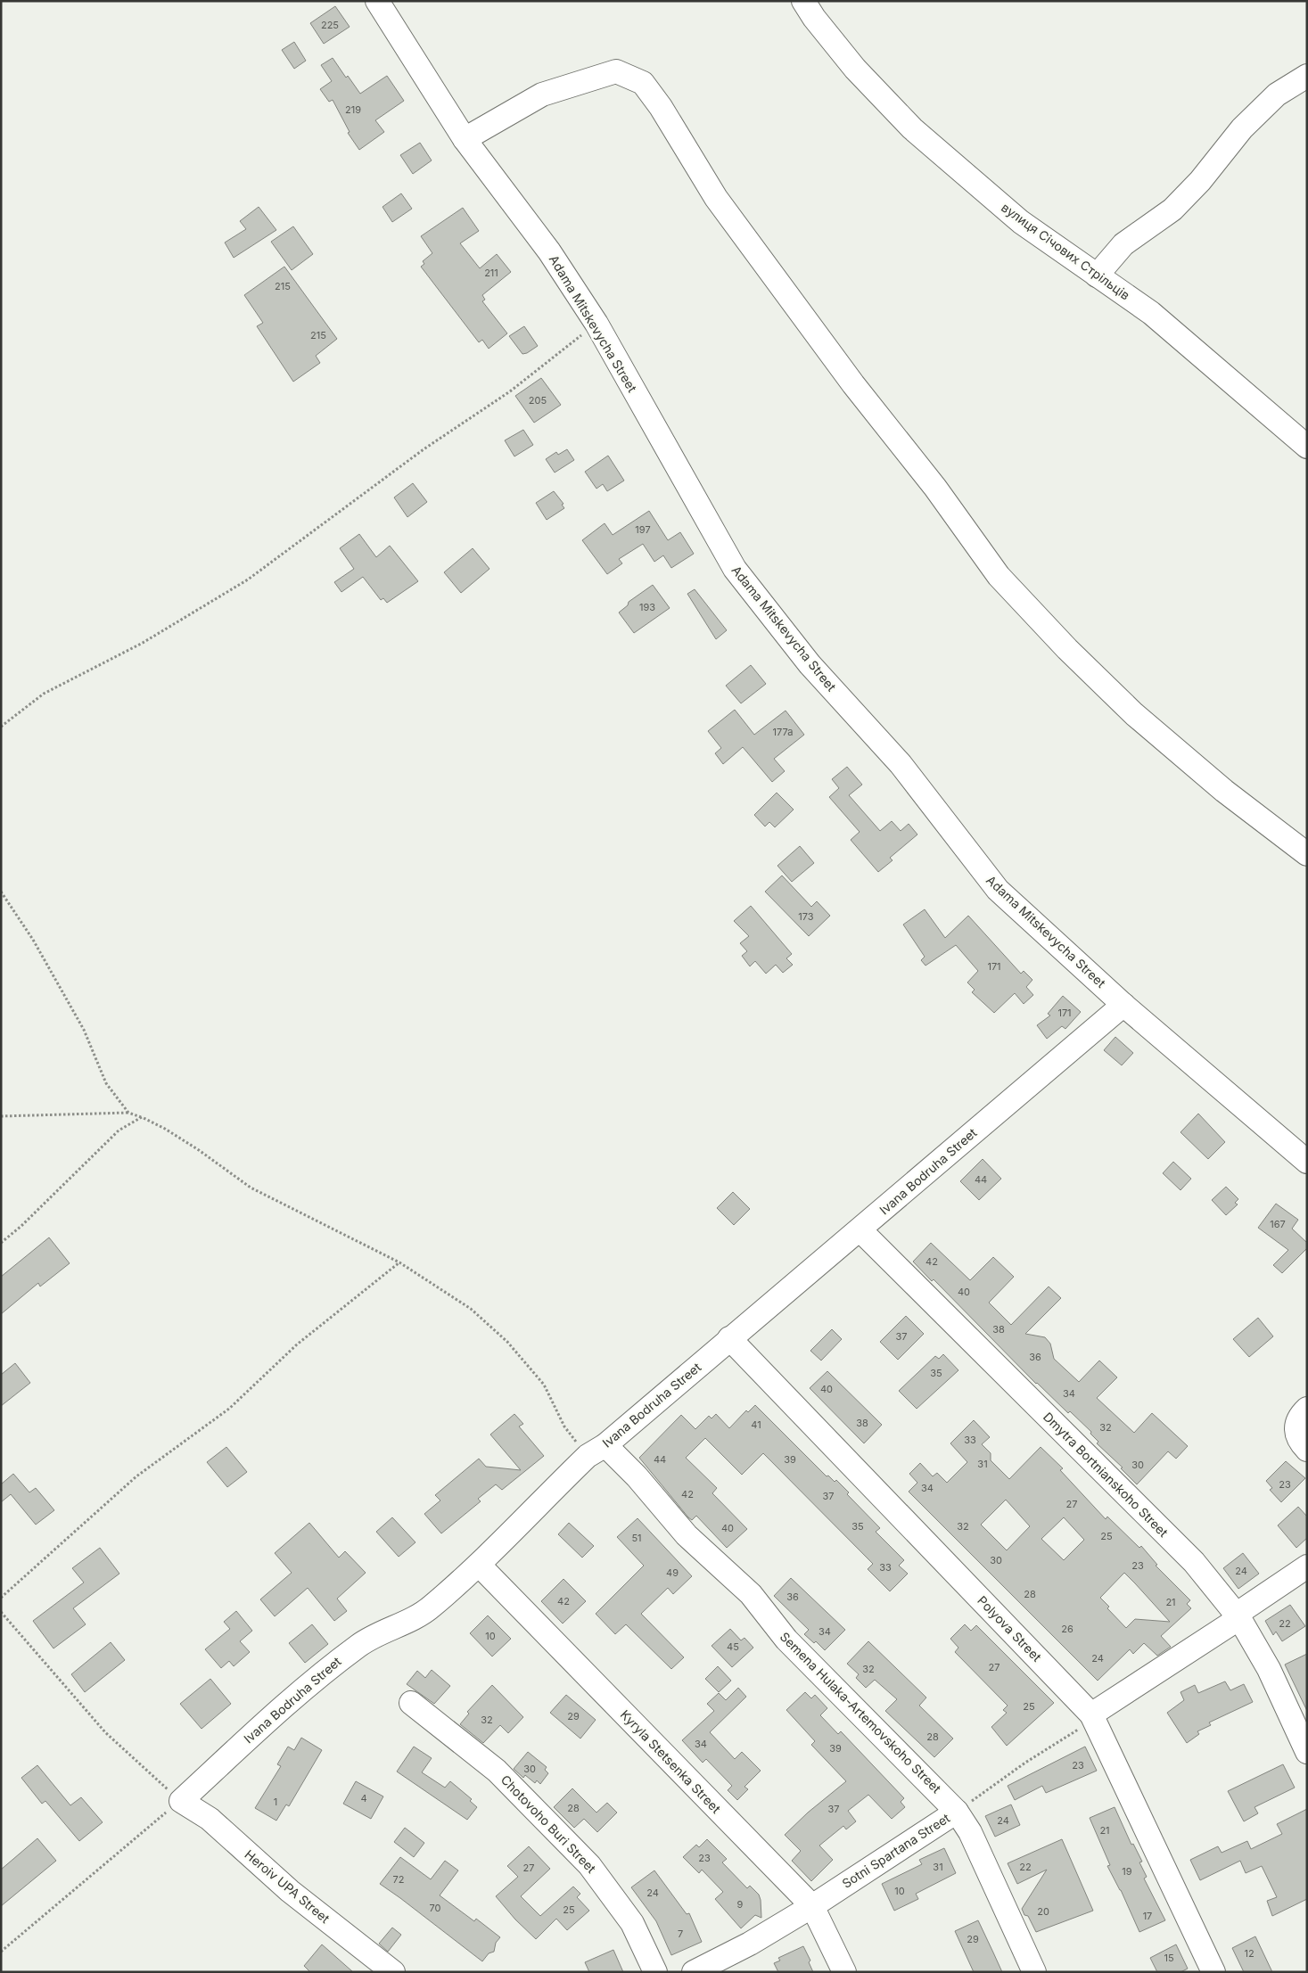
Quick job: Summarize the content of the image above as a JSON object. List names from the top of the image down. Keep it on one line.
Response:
{"streets":{"street":["вулиця Січових Стрільців","Adama Mitskevycha Street","Ivana Bodruha Street","Dmytra Bortnianskoho Street","Polyova Street","Semena Hulaka-Artemovskoho Street","Kyryla Stetsenka Street","Chotovoho Buri Street","Sotni Spartana Street","Heroiv UPA Street"]},"crossings":[["Adama Mitskevycha Street","Ivana Bodruha Street"],["Ivana Bodruha Street","Dmytra Bortnianskoho Street"],["Ivana Bodruha Street","Polyova Street"],["Ivana Bodruha Street","Semena Hulaka-Artemovskoho Street"],["Ivana Bodruha Street","Kyryla Stetsenka Street"],["Ivana Bodruha Street","Heroiv UPA Street"],["Polyova Street","Sotni Spartana Street"],["Semena Hulaka-Artemovskoho Street","Sotni Spartana Street"],["Kyryla Stetsenka Street","Sotni Spartana Street"]],"house_numbers":["225","219","211","215","215","205","197","193","177а","173","171","171","44","167","42","40","38","37","36","35","40","34","38","41","32","33","44","39","31","30","23","34","42","37","27","35","32","40","25","51","30","23","33","24","49","28","36","42","21","22","26","34","10","45","24","27","32","25","29","32","28","34","39","23","30","4","1","28","37","24","21","23","31","22","27","19","72","10","24","9","70","25","20","17","7","29","12","15"]}
